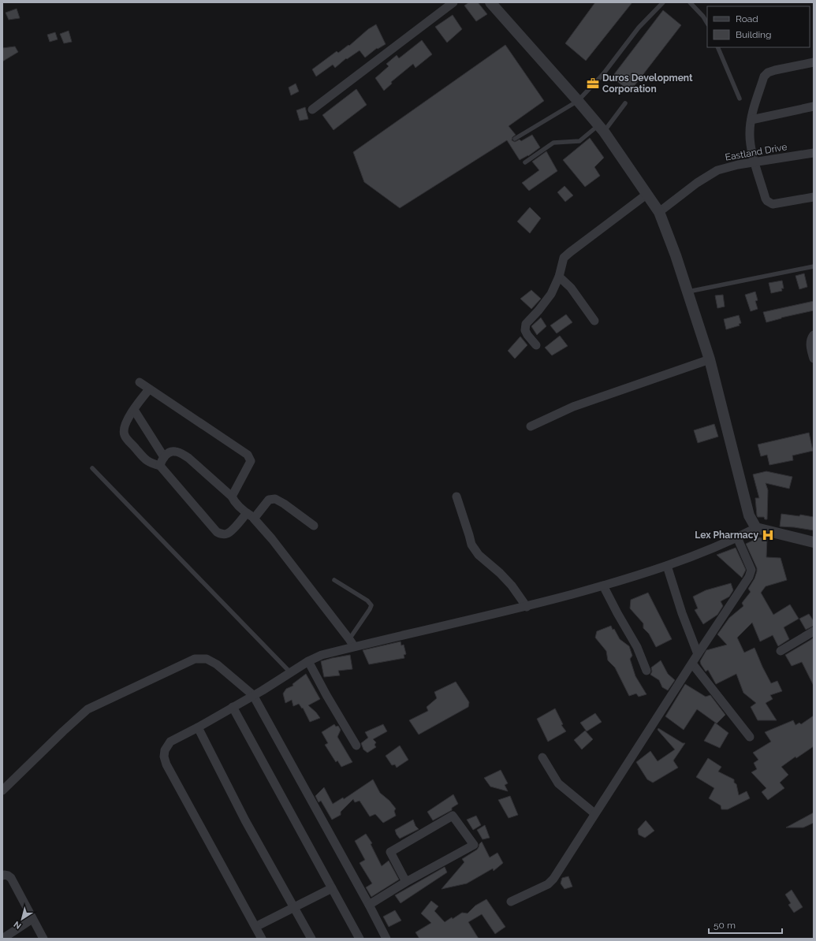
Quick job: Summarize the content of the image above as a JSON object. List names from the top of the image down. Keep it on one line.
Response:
{"streets":{"street":["Eastland Drive"]},"places":{"office":["Duros Development Corporation"],"hospital":["Lex Pharmacy"]},"legend":["Road","Building"],"scale_bar":"50 m","north":"bottom left"}
